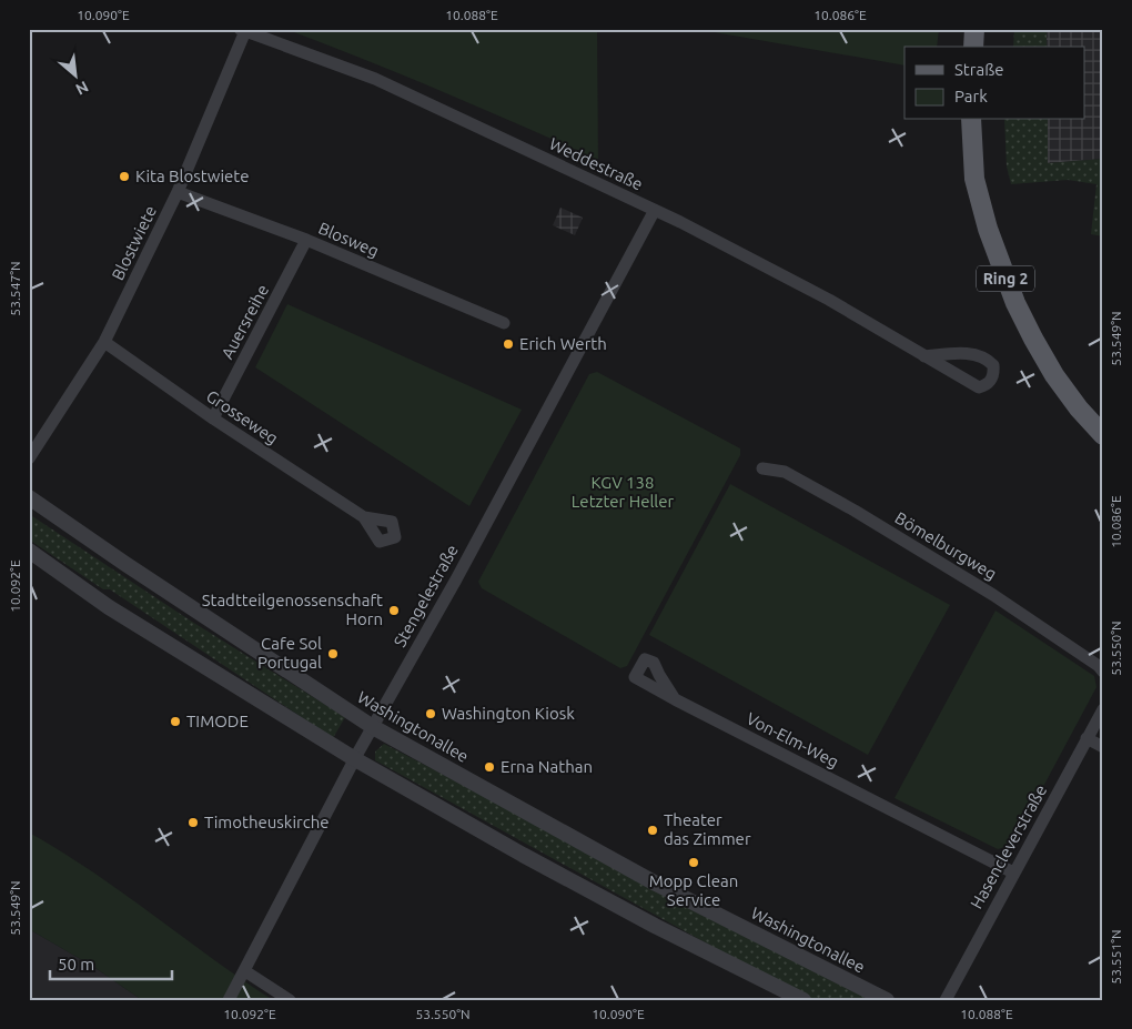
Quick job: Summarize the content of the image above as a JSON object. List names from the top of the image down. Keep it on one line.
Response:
{"streets":{"main road":["Ring 2"],"street":["Weddestraße","Blosweg","Blostwiete","Auersreihe","Grosseweg","Bömelburgweg","Stengelestraße","Washingtonallee","Von-Elm-Weg","Hasencleverstraße"]},"crossings":[["Weddestraße","Blostwiete"],["Weddestraße","Stengelestraße"],["Blosweg","Blostwiete"],["Blosweg","Auersreihe"],["Blostwiete","Grosseweg"],["Auersreihe","Grosseweg"],["Stengelestraße","Washingtonallee"],["Von-Elm-Weg","Hasencleverstraße"]],"parks":["KGV 138 Letzter Heller"],"places":["Kita Blostwiete","Erich Werth","Stadtteilgenossenschaft Horn","Cafe Sol Portugal","Washington Kiosk","TIMODE","Erna Nathan","Timotheuskirche","Theater das Zimmer","Mopp Clean Service"],"legend":["Straße","Park"],"scale_bar":"50 m","north":"bottom right","coordinates":["10.090°E","10.088°E","10.086°E","53.547°N","53.549°N","10.092°E","53.550°N","53.551°N"]}
